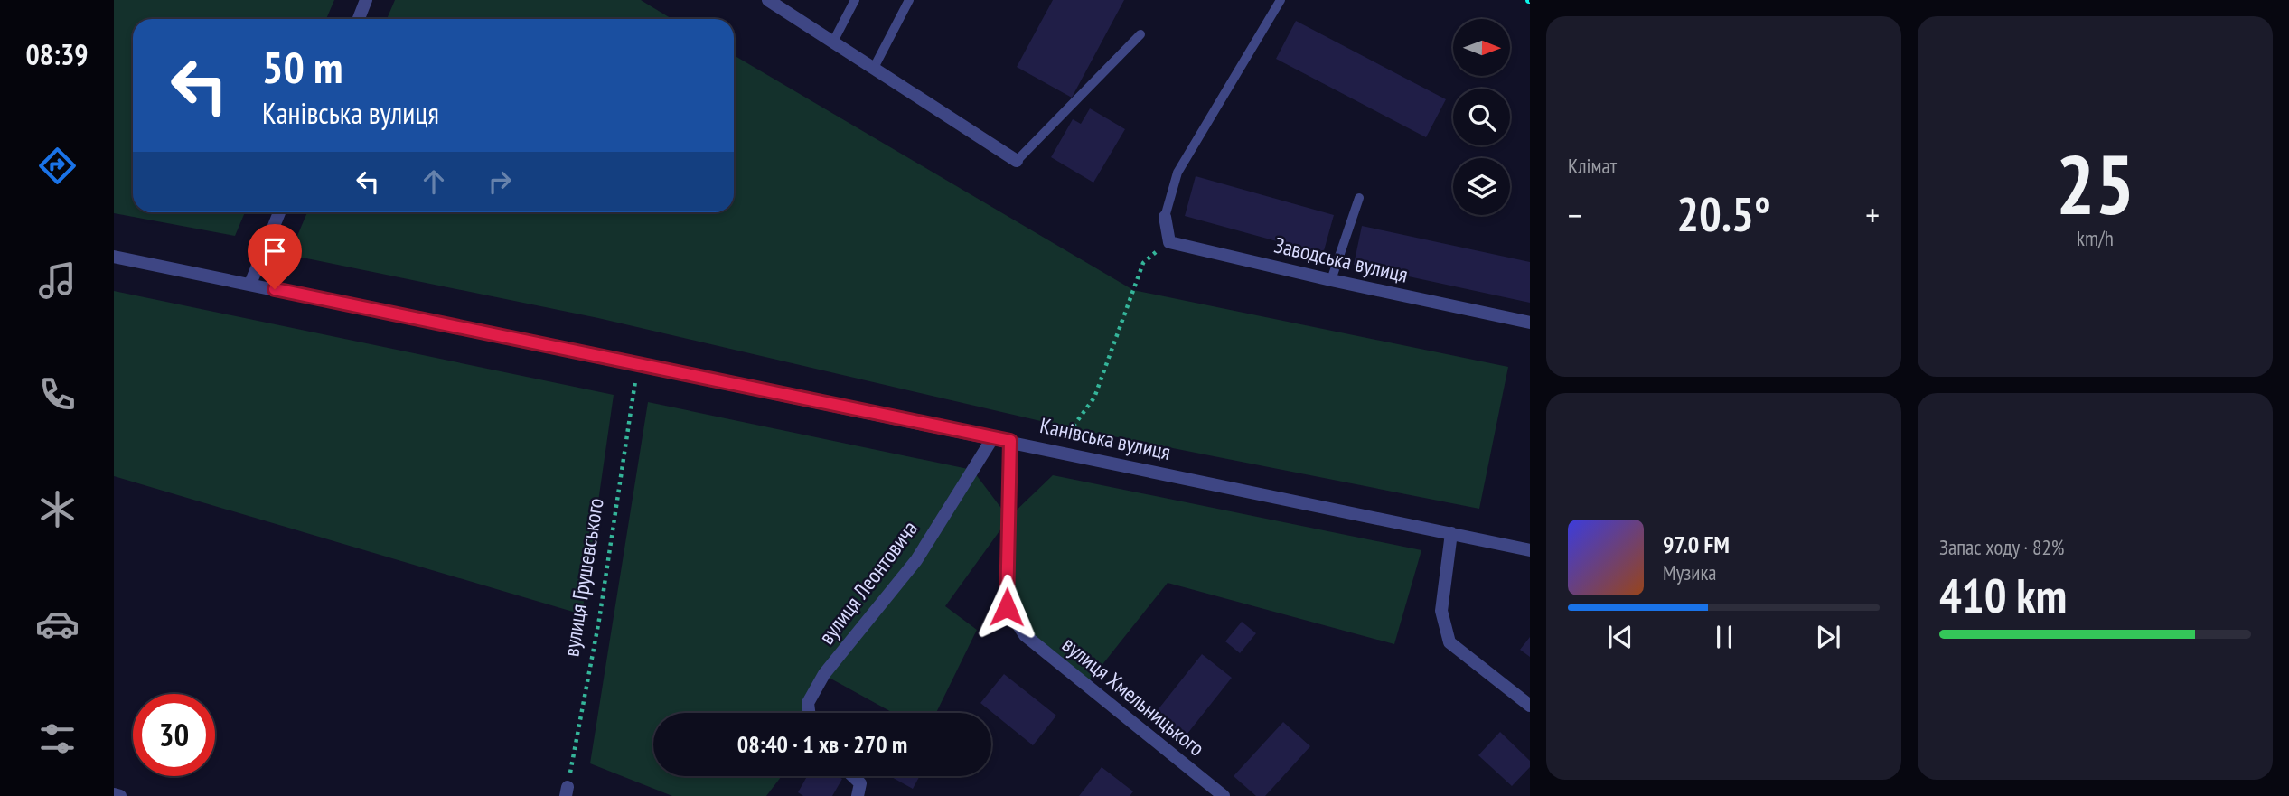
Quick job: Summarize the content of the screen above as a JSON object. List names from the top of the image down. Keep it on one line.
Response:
{"streets":{"street":["Заводська вулиця","Канівська вулиця","вулиця Леонтовича","вулиця Хмельницького"],"path":["вулиця Грушевського"]},"crossings":[["Канівська вулиця","вулиця Грушевського"],["Канівська вулиця","вулиця Леонтовича"],["Канівська вулиця","вулиця Хмельницького"]],"north":"right","page":{"tabs":"08:39","tile":["Клімат",["25","km/h"],["Запас ходу · 82%","410 km"]],"turn":["50 m","Канівська вулиця"],"heat":["−","20.5°","+"],"song":["97.0 FM","Музика"],"limit":"30","trip":"08:40 · 1 хв · 270 m"}}
